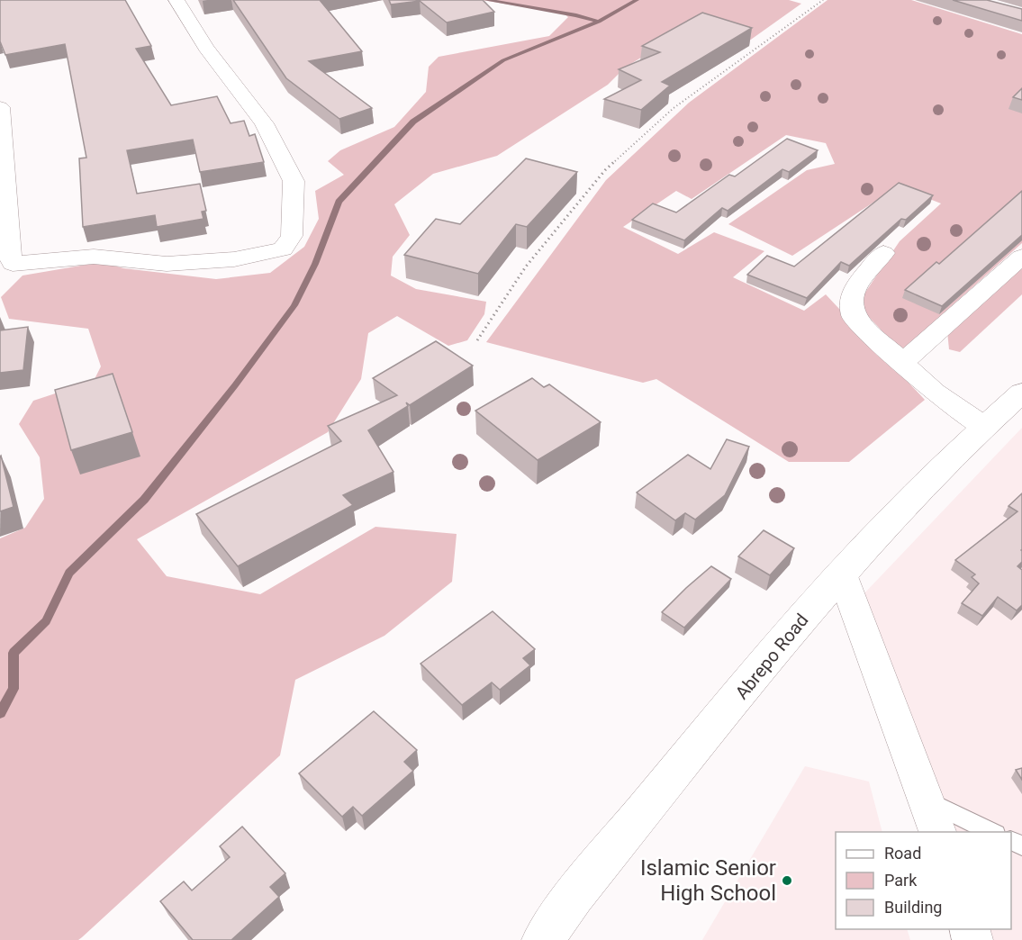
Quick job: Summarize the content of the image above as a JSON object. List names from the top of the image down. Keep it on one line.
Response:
{"streets":{"main road":["Abrepo Road"]},"places":["Islamic Senior High School"],"legend":["Road","Park","Building"]}
